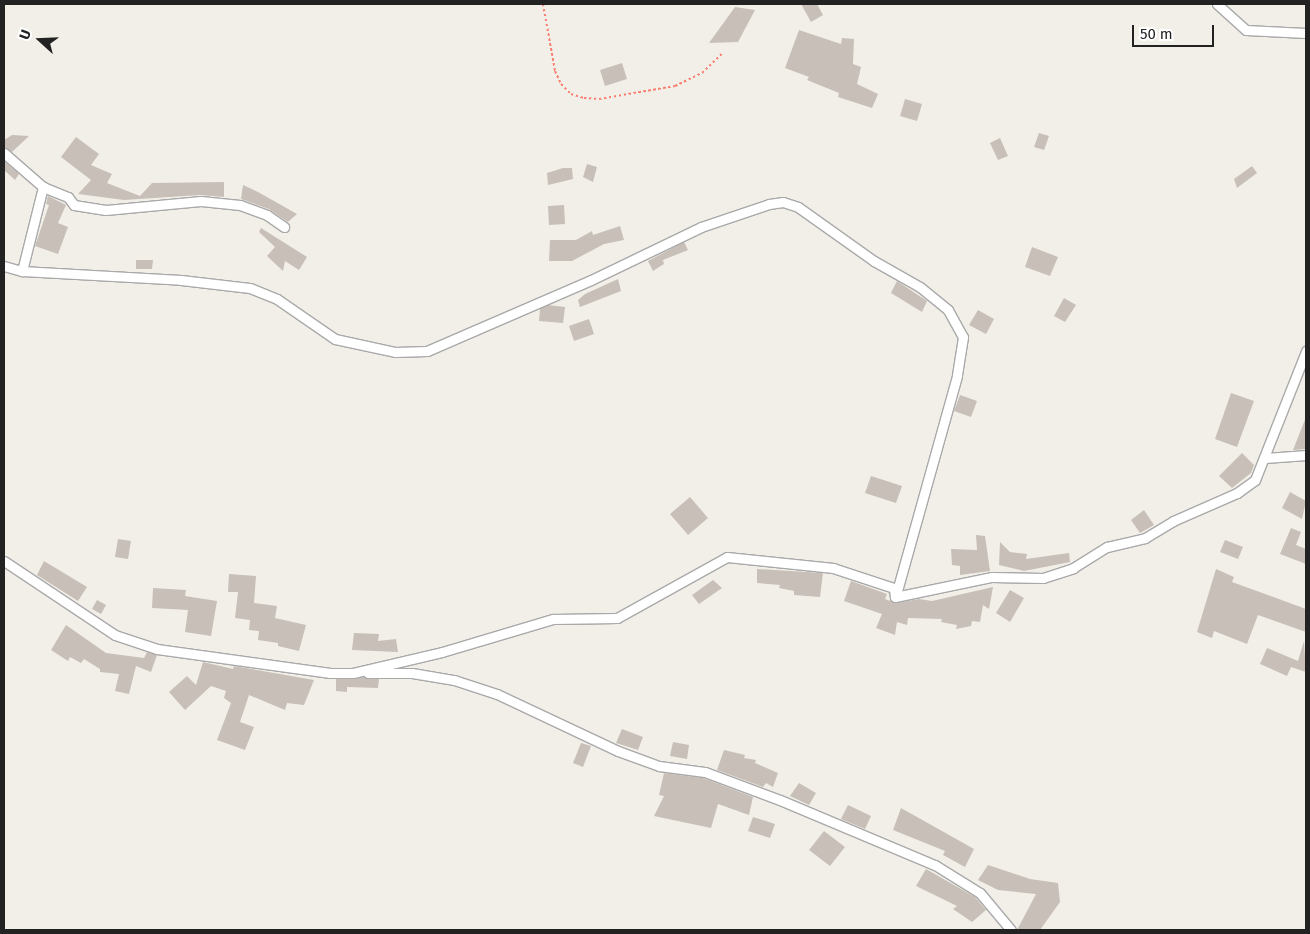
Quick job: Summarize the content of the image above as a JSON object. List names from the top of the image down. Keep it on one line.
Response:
{"scale_bar":"50 m","north":"left"}
